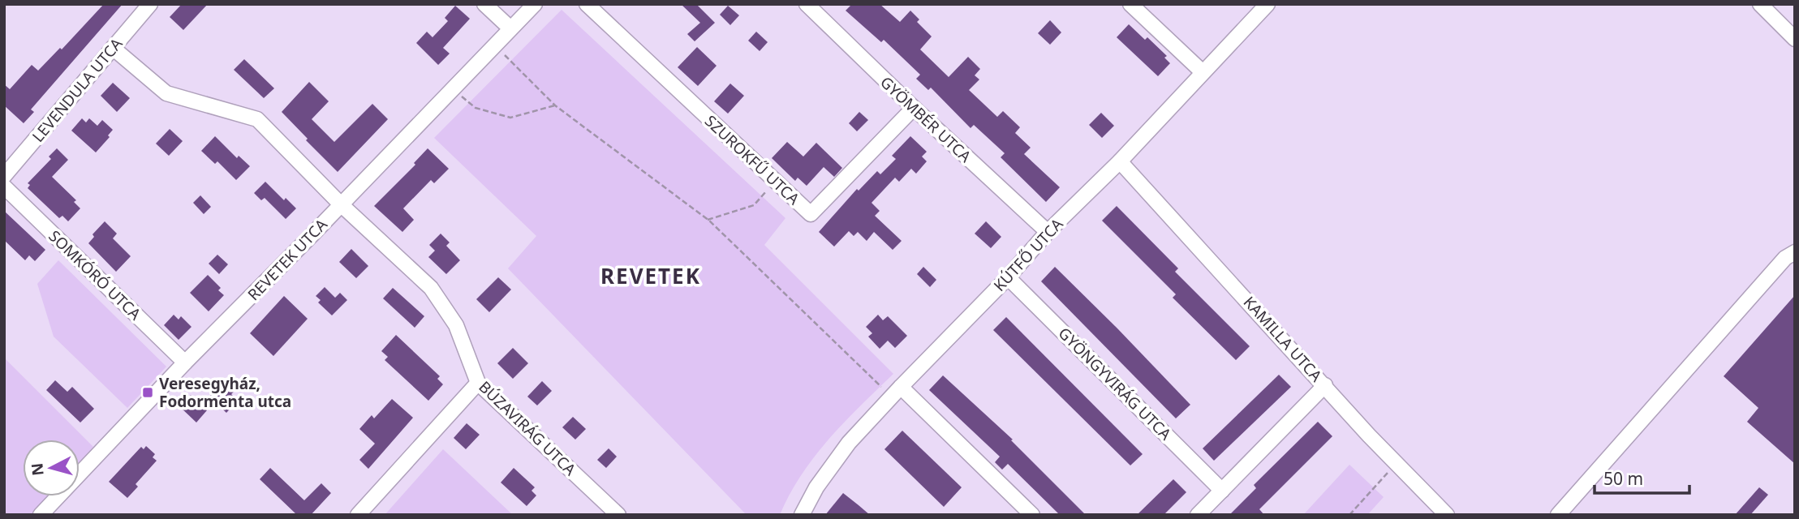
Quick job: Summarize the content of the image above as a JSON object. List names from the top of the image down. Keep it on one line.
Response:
{"streets":{"street":["LEVENDULA UTCA","GYÖMBÉR UTCA","SZUROKFŰ UTCA","KÚTFŐ UTCA","REVETEK UTCA","SOMKÓRÓ UTCA","KAMILLA UTCA","GYÖNGYVIRÁG UTCA","BÚZAVIRÁG UTCA"]},"crossings":[["LEVENDULA UTCA","BÚZAVIRÁG UTCA"],["GYÖMBÉR UTCA","SZUROKFŰ UTCA"],["GYÖMBÉR UTCA","KÚTFŐ UTCA"],["KÚTFŐ UTCA","KAMILLA UTCA"],["KÚTFŐ UTCA","GYÖNGYVIRÁG UTCA"],["REVETEK UTCA","SOMKÓRÓ UTCA"],["REVETEK UTCA","BÚZAVIRÁG UTCA"]],"districts":["REVETEK"],"places":{"transit":["Veresegyház, Fodormenta utca"]},"scale_bar":"50 m","north":"left"}
